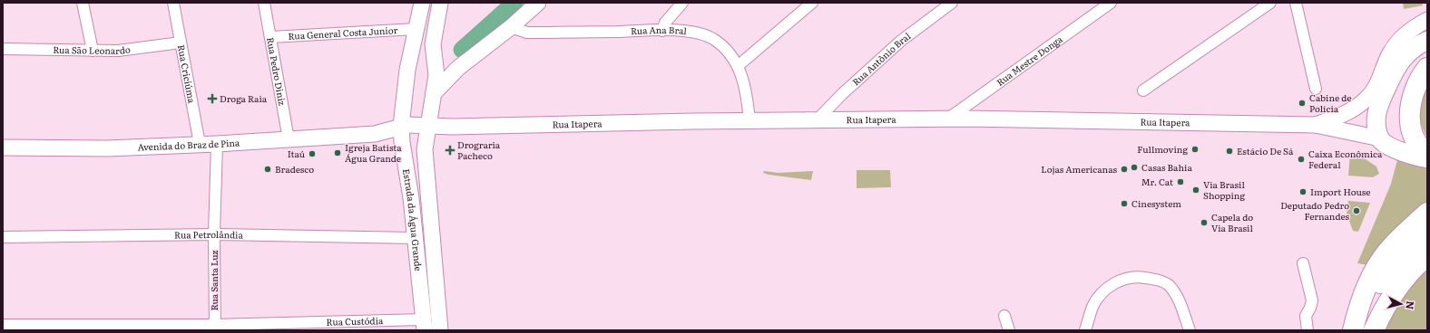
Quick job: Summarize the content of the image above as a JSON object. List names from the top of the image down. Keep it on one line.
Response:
{"streets":{"street":["Rua Ana Bral","Rua General Costa Junior","Rua São Leonardo","Rua Antônio Bral","Rua Mestre Donga","Rua Pedro Diniz","Rua Criciúma","Rua Itapera","Avenida do Braz de Pina","Estrada da Água Grande","Rua Petrolândia","Rua Santa Luz","Rua Custódia"]},"crossings":[["Rua Ana Bral","Rua Itapera"],["Rua General Costa Junior","Rua Pedro Diniz"],["Rua General Costa Junior","Estrada da Água Grande"],["Rua São Leonardo","Rua Criciúma"],["Rua Antônio Bral","Rua Itapera"],["Rua Mestre Donga","Rua Itapera"],["Rua Pedro Diniz","Avenida do Braz de Pina"],["Rua Criciúma","Avenida do Braz de Pina"],["Rua Itapera","Avenida do Braz de Pina"],["Rua Itapera","Estrada da Água Grande"],["Avenida do Braz de Pina","Estrada da Água Grande"],["Avenida do Braz de Pina","Rua Santa Luz"],["Estrada da Água Grande","Rua Petrolândia"],["Estrada da Água Grande","Rua Custódia"],["Rua Petrolândia","Rua Santa Luz"],["Rua Santa Luz","Rua Custódia"]],"places":{"health":["Droga Raia","Drograria Pacheco"],"other":["Cabine de Polícia","Fullmoving","Estácio De Sá","Igreja Batista Água Grande","Itaú","Caixa Econômica Federal","Casas Bahia","Bradesco","Lojas Americanas","Mr. Cat","Via Brasil Shopping","Import House","Cinesystem","Deputado Pedro Fernandes","Capela do Via Brasil"]},"north":"right"}
